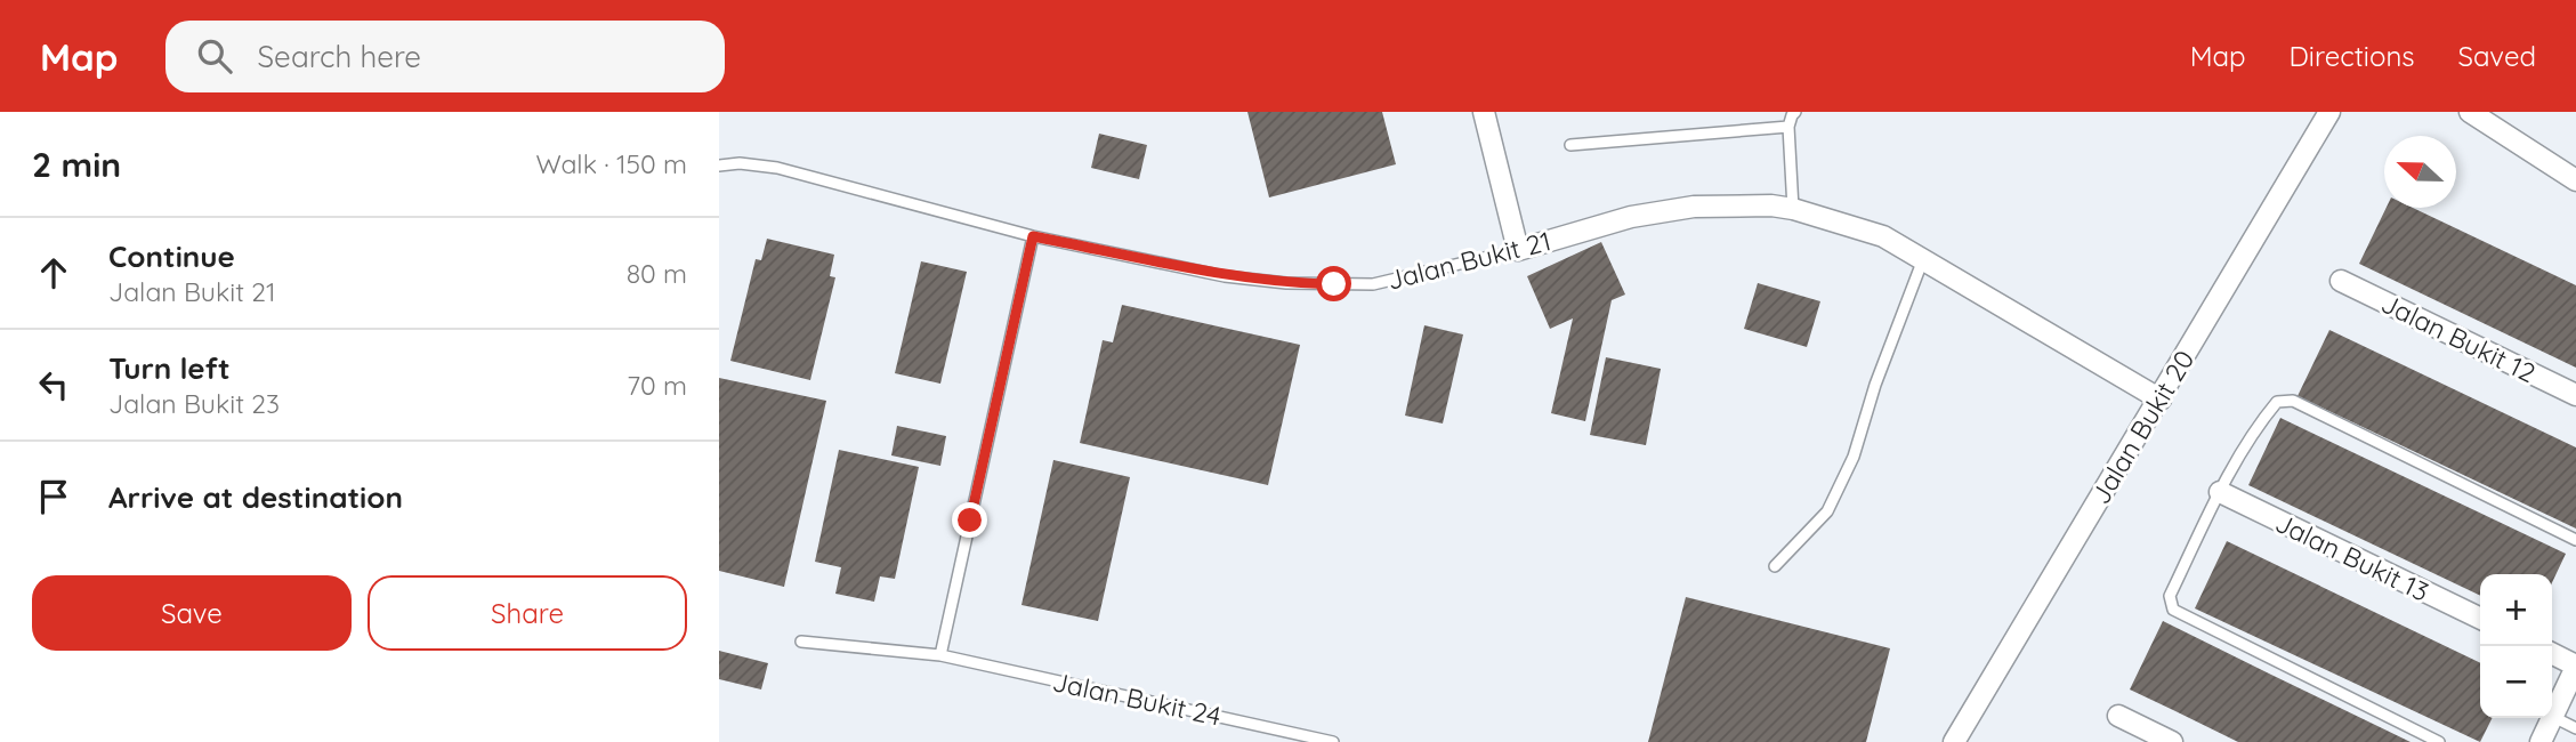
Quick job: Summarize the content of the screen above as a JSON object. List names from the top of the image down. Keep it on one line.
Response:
{"streets":{"street":["Jalan Bukit 21","Jalan Bukit 12","Jalan Bukit 20","Jalan Bukit 13"],"lane":["Jalan Bukit 24"]},"crossings":[["Jalan Bukit 21","Jalan Bukit 20"]],"north":"left","page":{"header":"Map","search":"Search here","nav":["Map","Directions","Saved"],"heading":["2 min","Walk · 150 m"],"list":[["Continue","Jalan Bukit 21","80 m"],["Turn left","Jalan Bukit 23","70 m"],"Arrive at destination"],"buttons":["Save","Share"],"map_buttons":["+","−"]}}
